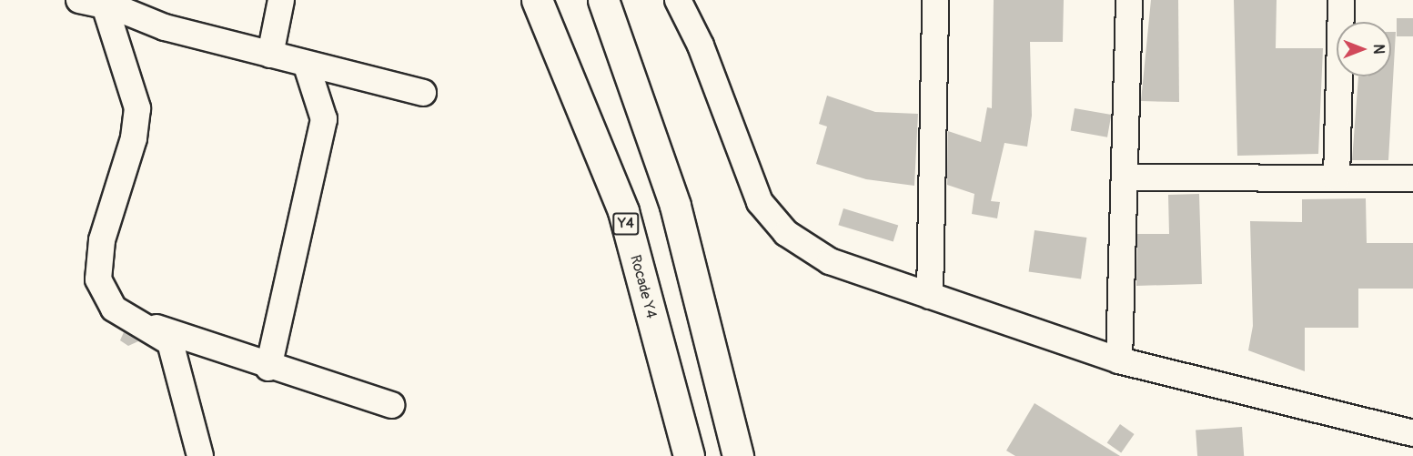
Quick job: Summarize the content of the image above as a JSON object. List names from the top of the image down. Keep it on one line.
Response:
{"streets":{"highway":["Y4","Rocade Y4"]},"north":"right"}
